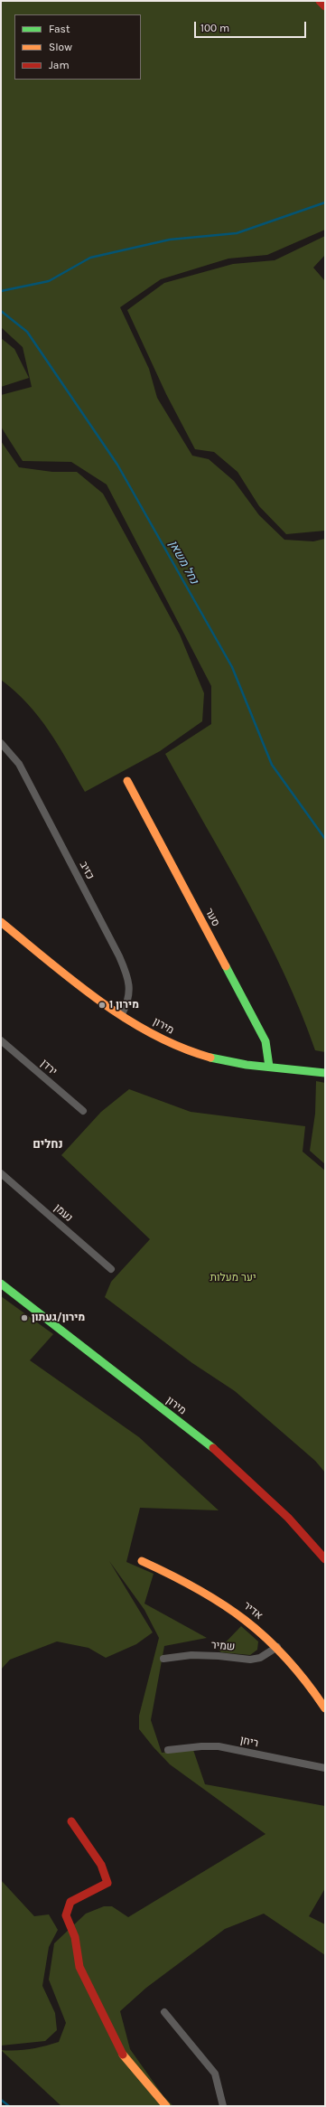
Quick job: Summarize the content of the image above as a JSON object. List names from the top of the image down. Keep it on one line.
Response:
{"streets":{"street":["כזיב","סער","מירון","ירדן","נעמן","אדיר","שמיר","ריחן"]},"crossings":[["כזיב","מירון"],["סער","מירון"],["אדיר","שמיר"]],"districts":["נחלים"],"water":["נחל משאן"],"parks":["יער מעלות"],"places":["מירון 1","מירון/געתון"],"legend":["Fast","Slow","Jam"],"scale_bar":"100 m"}
